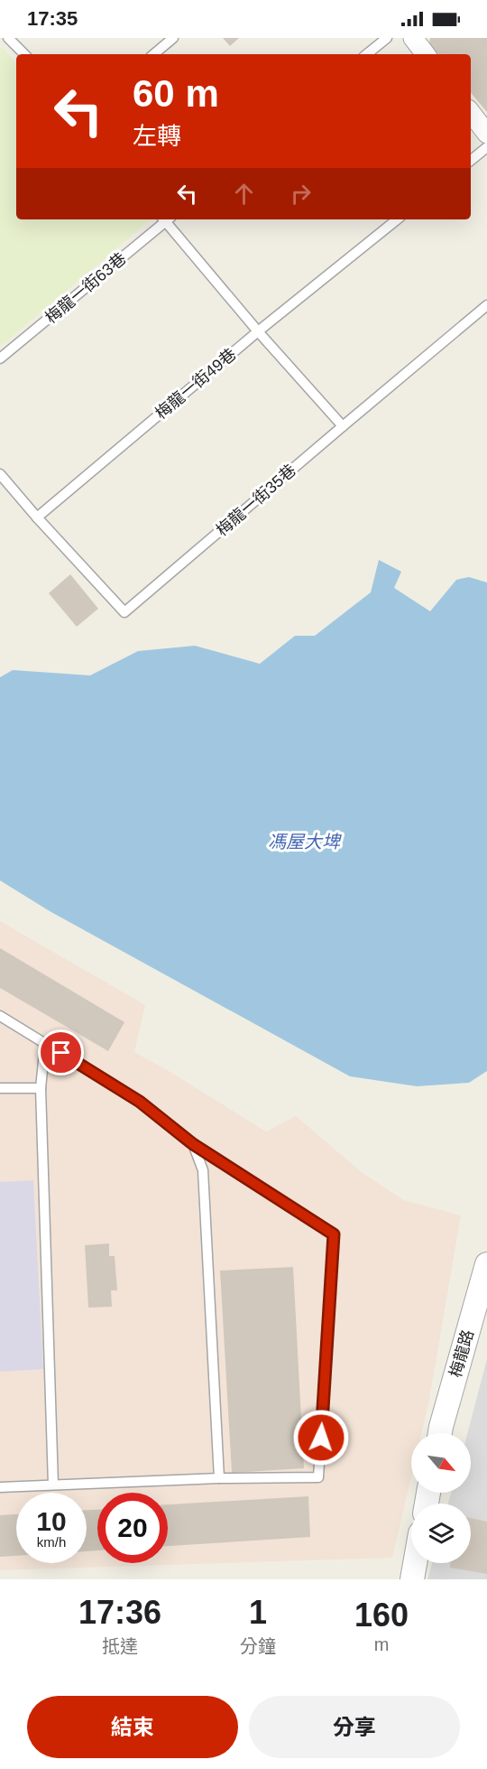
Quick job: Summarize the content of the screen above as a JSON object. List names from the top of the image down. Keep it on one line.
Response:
{"streets":{"street":["梅龍路"],"lane":["梅龍一街63巷","梅龍一街49巷","梅龍一街35巷"]},"crossings":[["梅龍一街49巷","梅龍一街35巷"]],"water":["馮屋大埤"],"north":"bottom right","page":{"status":"17:35","turn":["60 m","左轉"],"speed":"10 km/h","limit":"20","eta":["17:36","抵達","1","分鐘","160","m"],"buttons":["結束","分享"]}}
